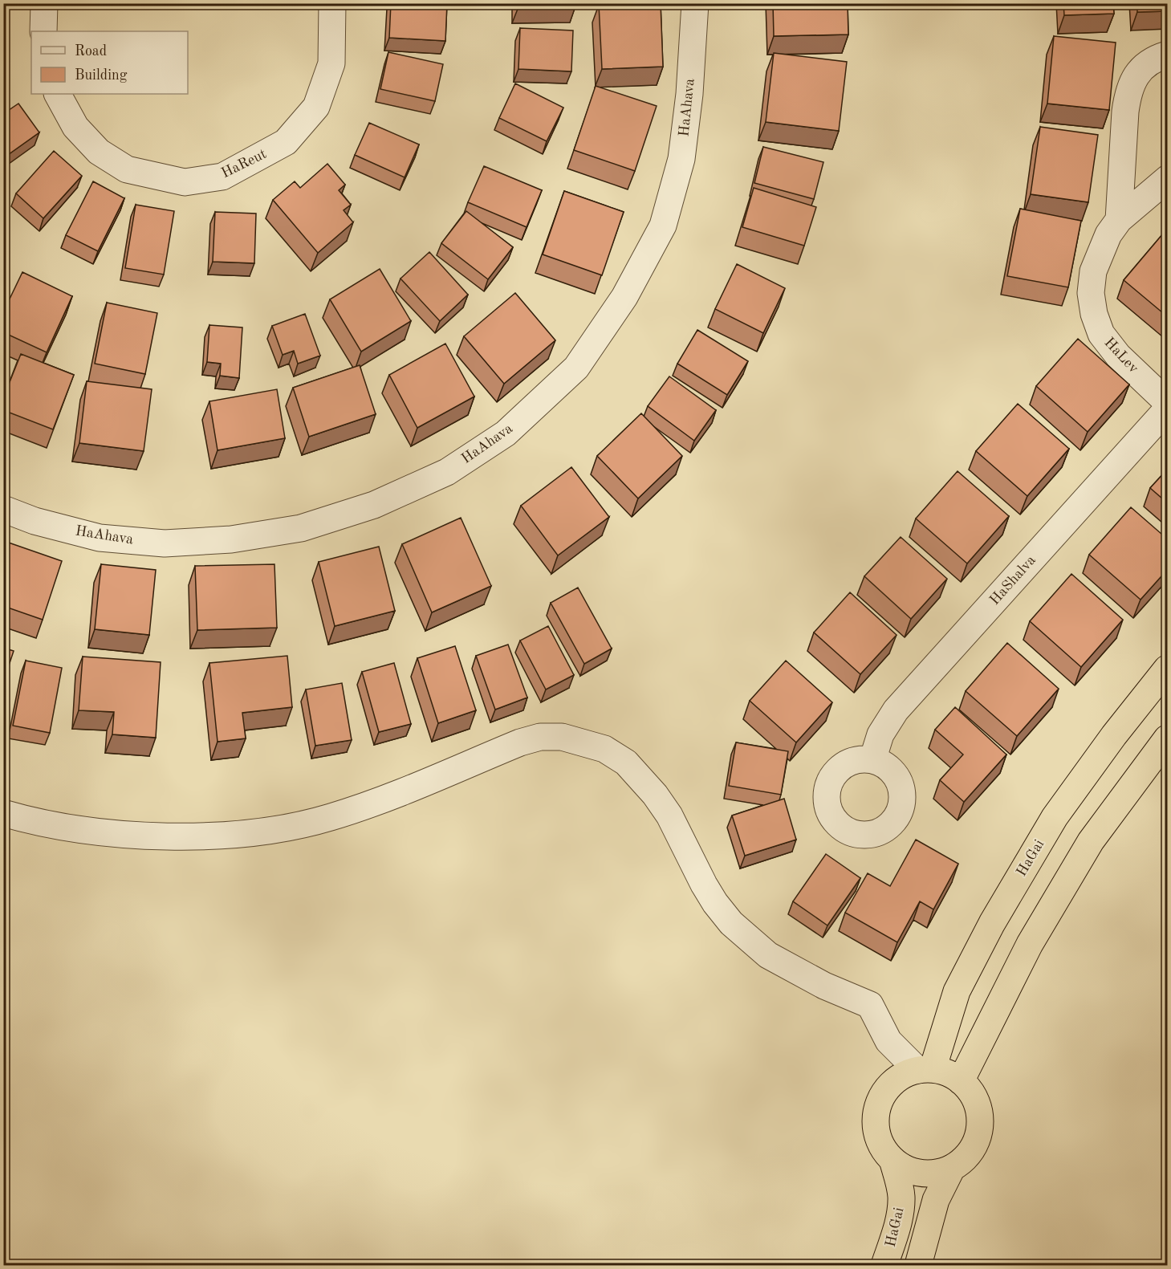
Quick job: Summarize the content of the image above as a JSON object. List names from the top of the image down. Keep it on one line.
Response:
{"streets":{"highway":["HaGai"],"street":["HaAhava","HaReut","HaLev","HaShalva"]},"legend":["Road","Building"]}
